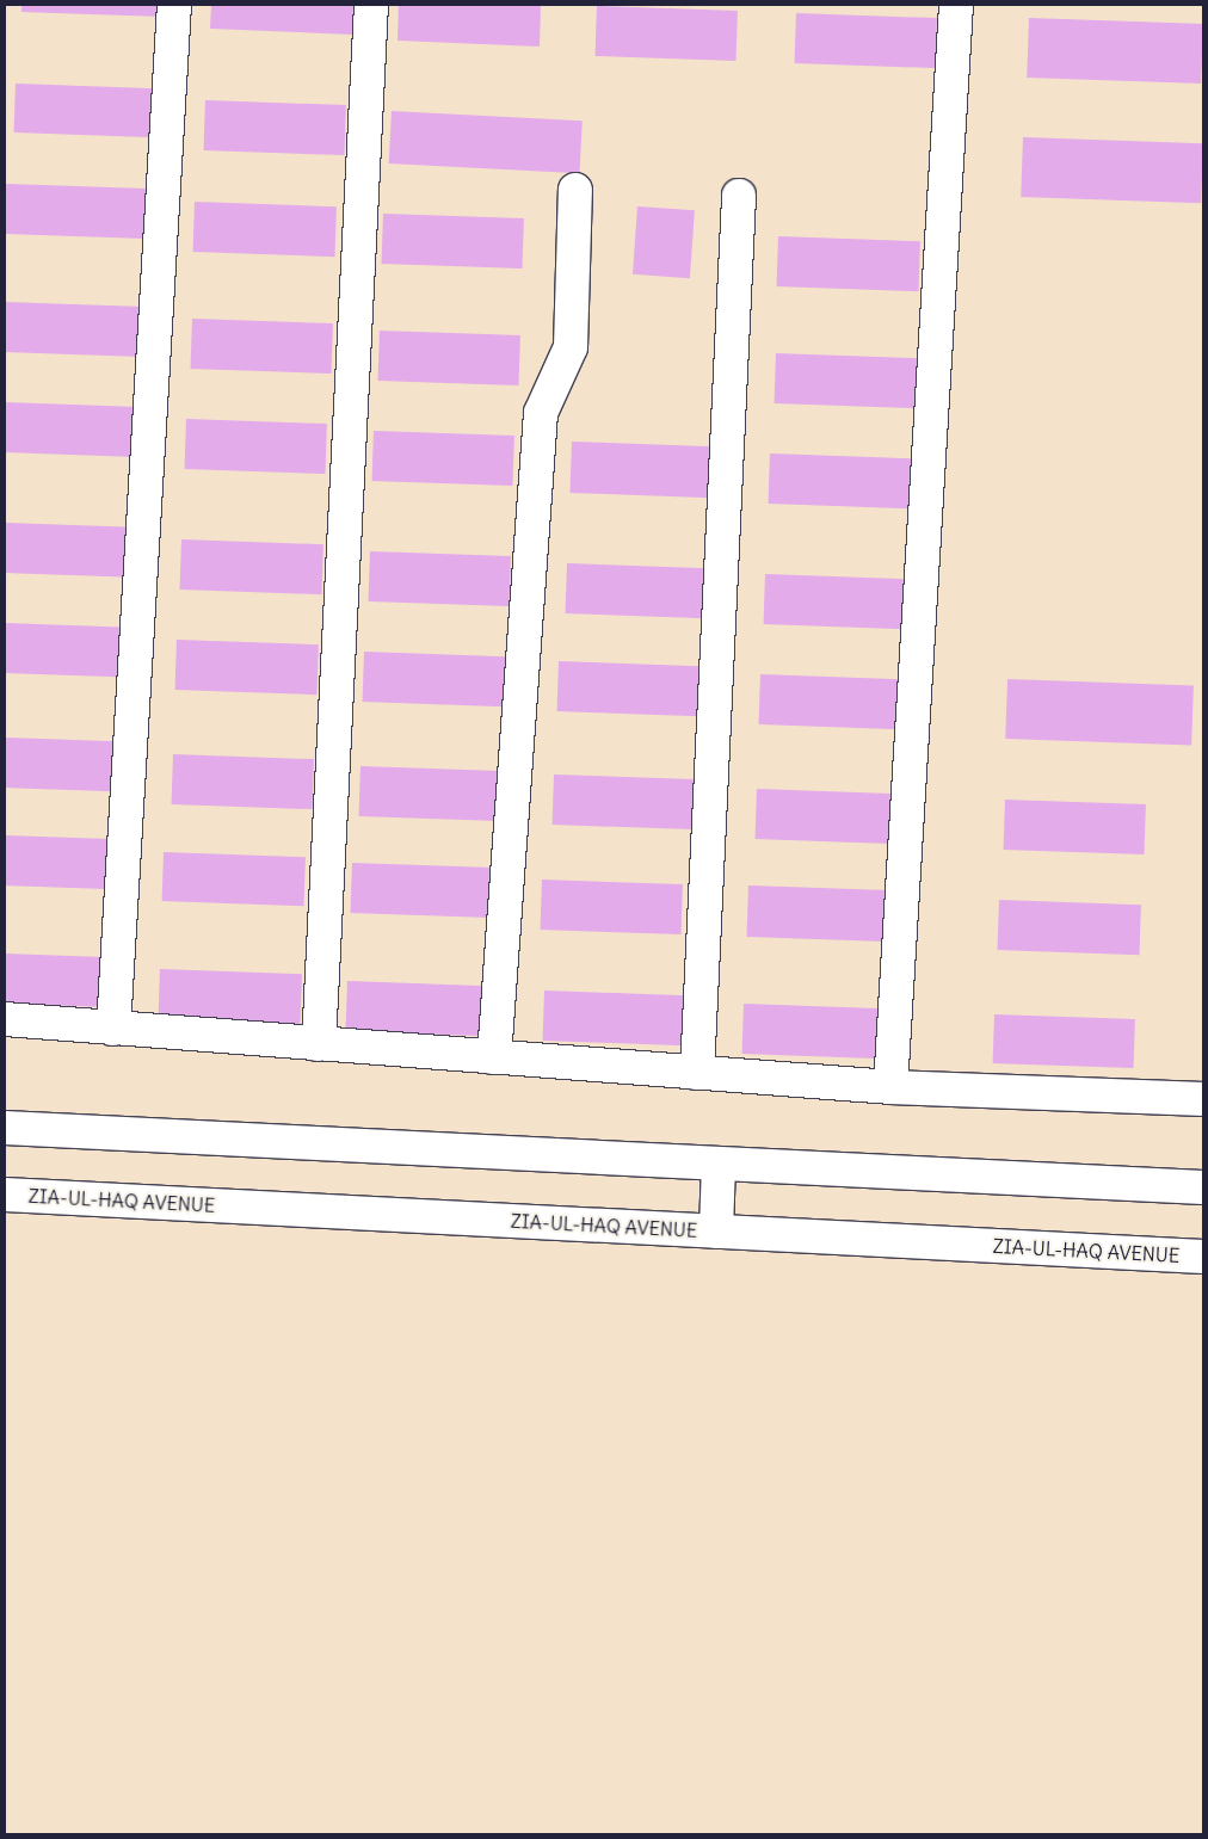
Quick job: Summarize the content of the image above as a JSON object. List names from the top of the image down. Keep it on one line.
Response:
{"streets":{"street":["ZIA-UL-HAQ AVENUE"]}}
